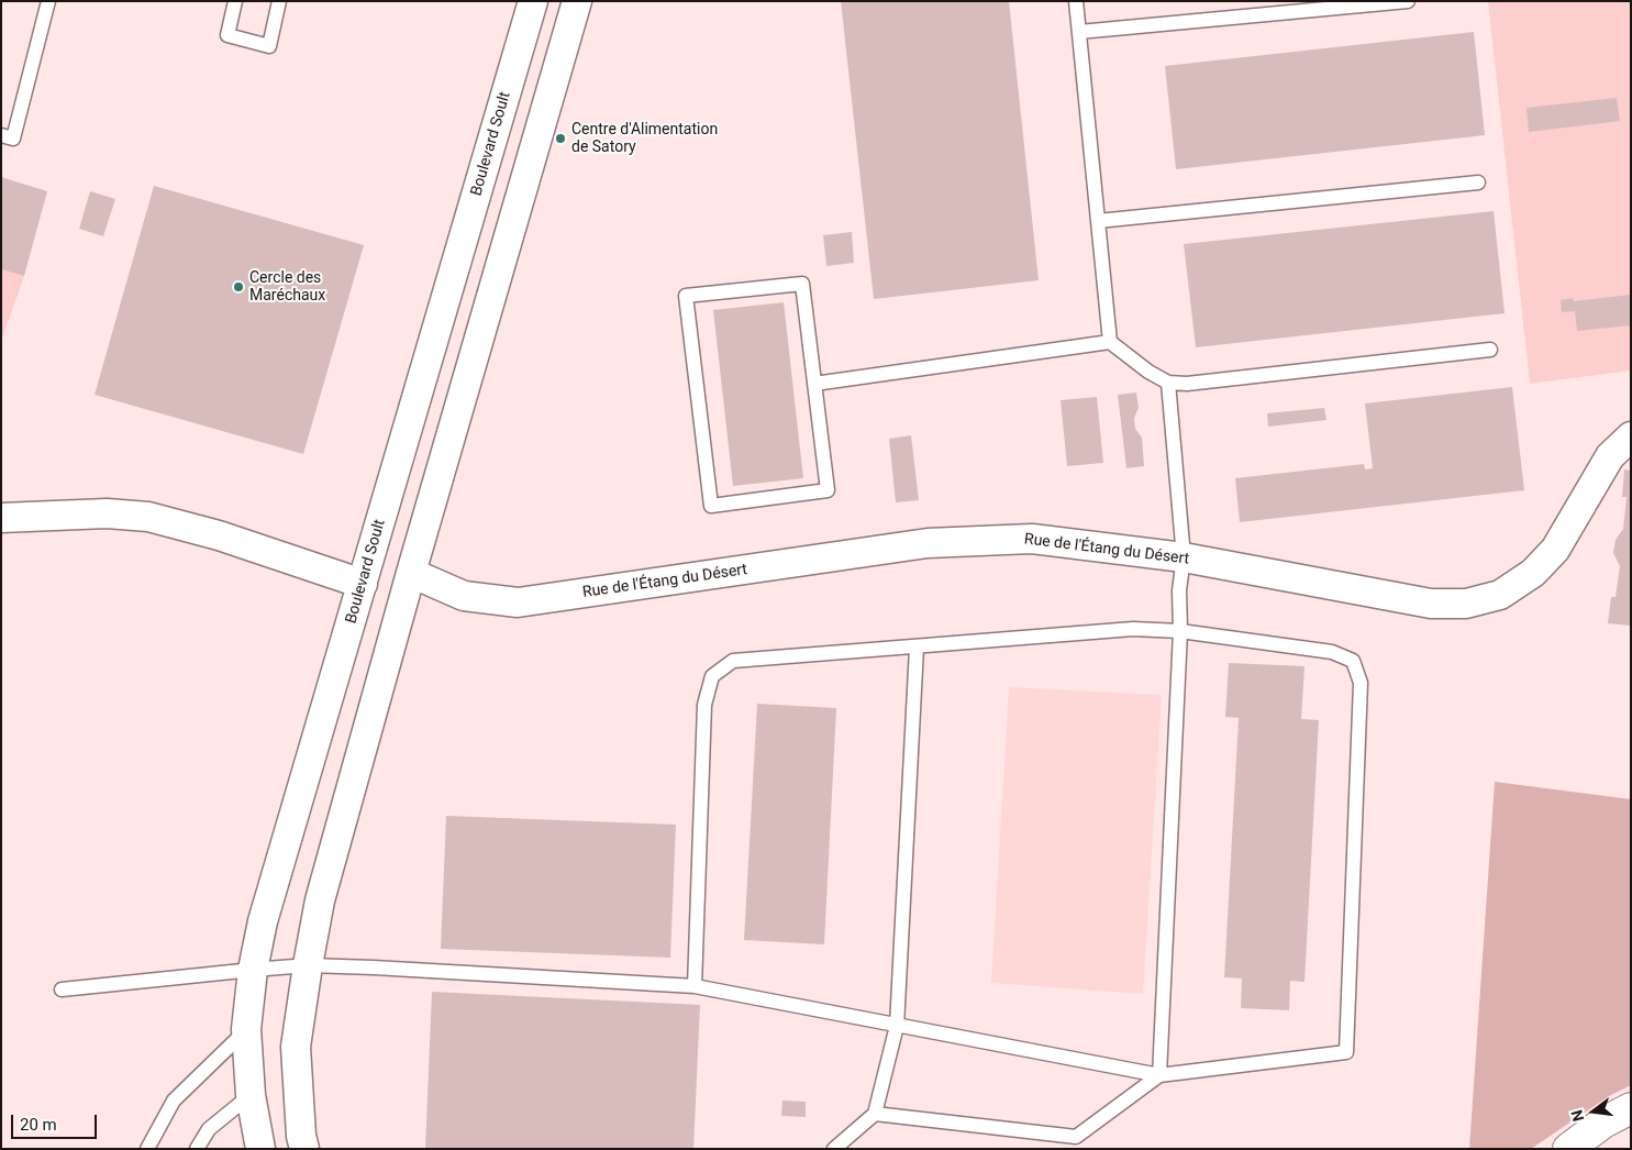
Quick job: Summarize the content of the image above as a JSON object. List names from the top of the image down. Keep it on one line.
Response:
{"streets":{"street":["Boulevard Soult","Rue de l'Étang du Désert"]},"places":["Centre d'Alimentation de Satory","Cercle des Maréchaux"],"scale_bar":"20 m","north":"left"}
